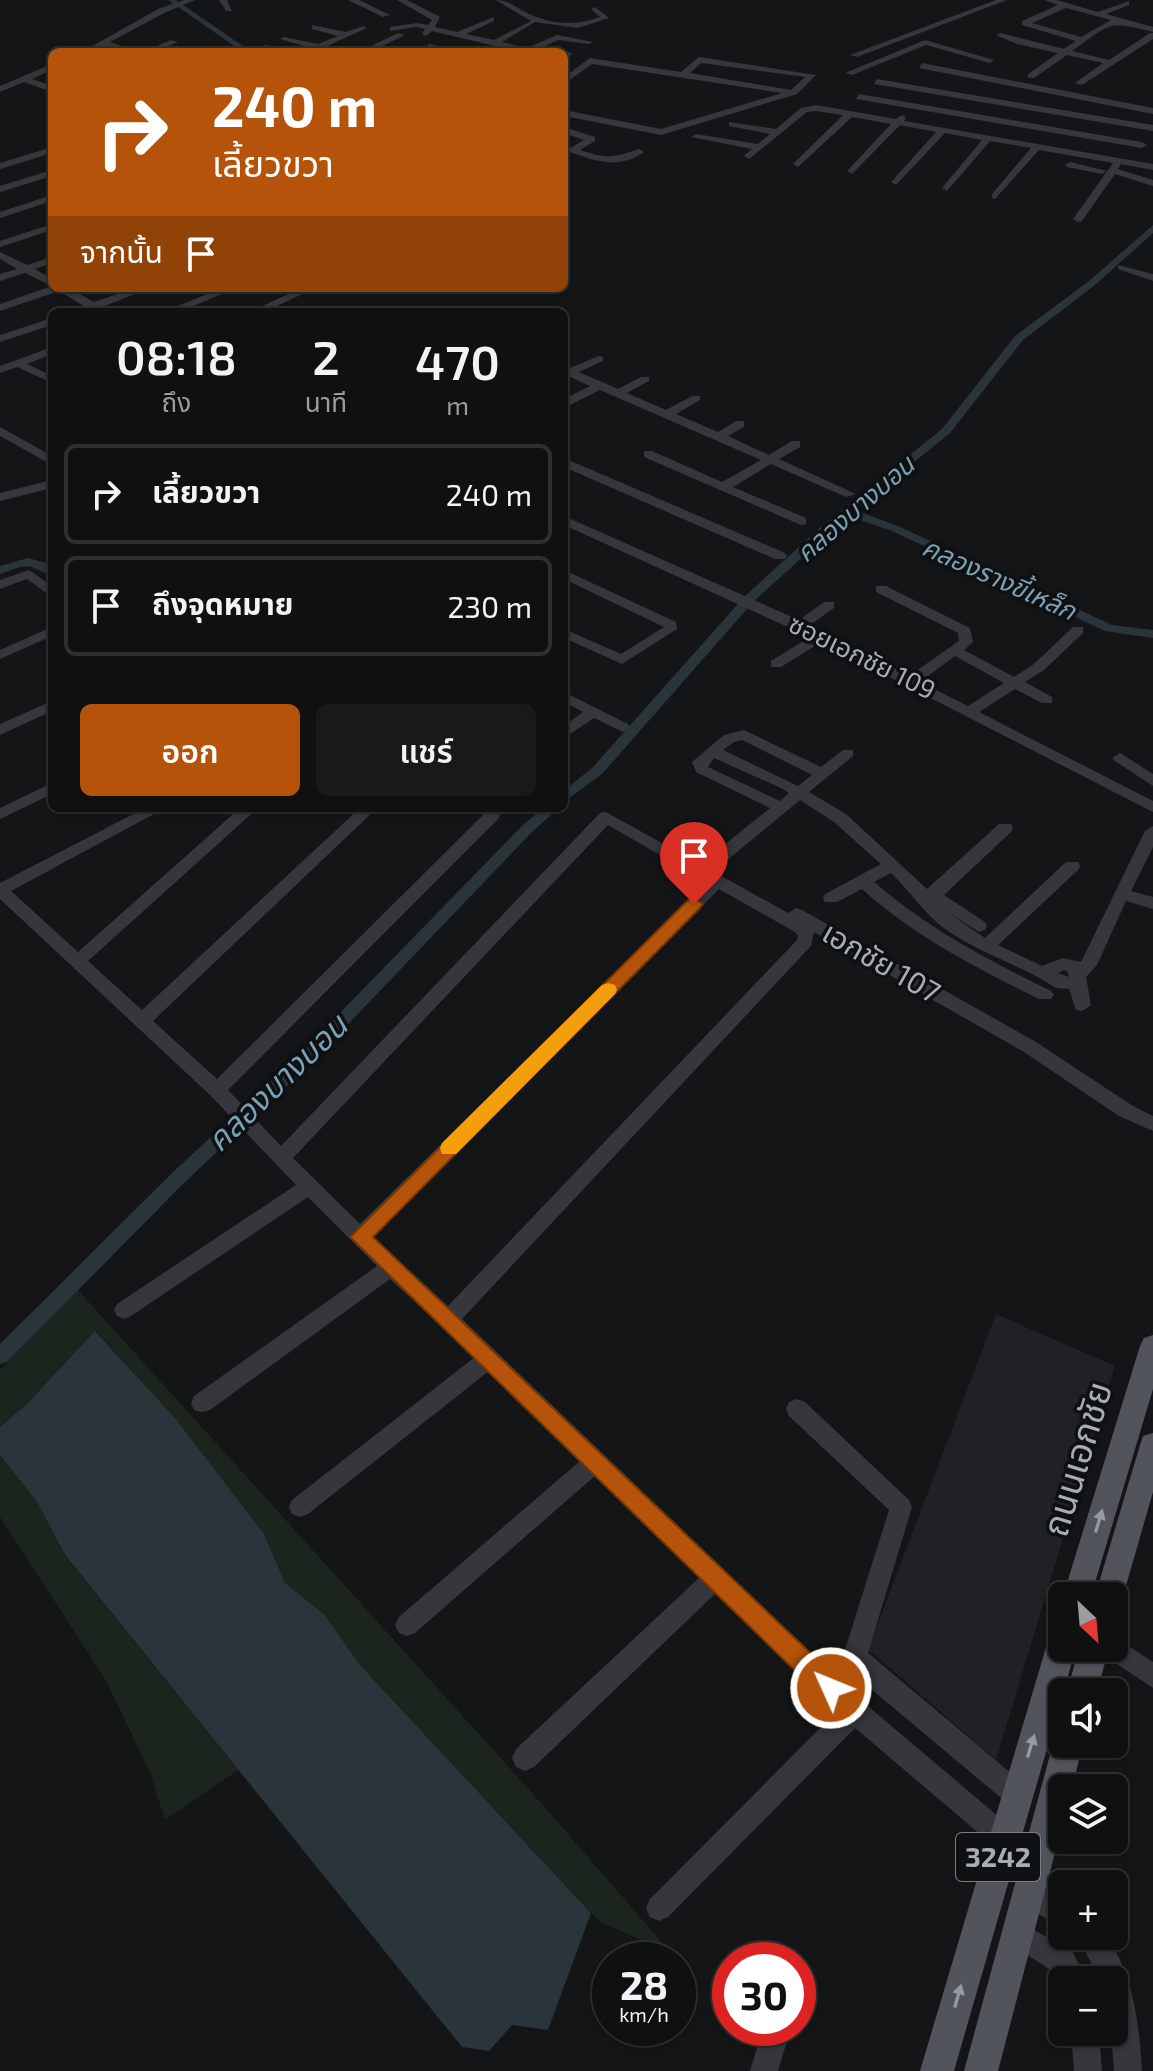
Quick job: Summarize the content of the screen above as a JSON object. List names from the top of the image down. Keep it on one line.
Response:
{"streets":{"main road":["ถนนเอกชัย","3242"],"street":["ซอยเอกชัย 109","เอกชัย 107"]},"water":["คลองบางบอน","คลองรางขี้เหล็ก"],"north":"bottom right","page":{"turn":["240 m","เลี้ยวขวา"],"then":"จากนั้น","eta":["08:18","ถึง","2","นาที","470","m"],"list":[{"name":"เลี้ยวขวา","value":"240 m"},{"name":"ถึงจุดหมาย","value":"230 m"}],"buttons":["ออก","แชร์"],"map_buttons":["+","−"],"speed":"28 km/h","limit":"30"}}
